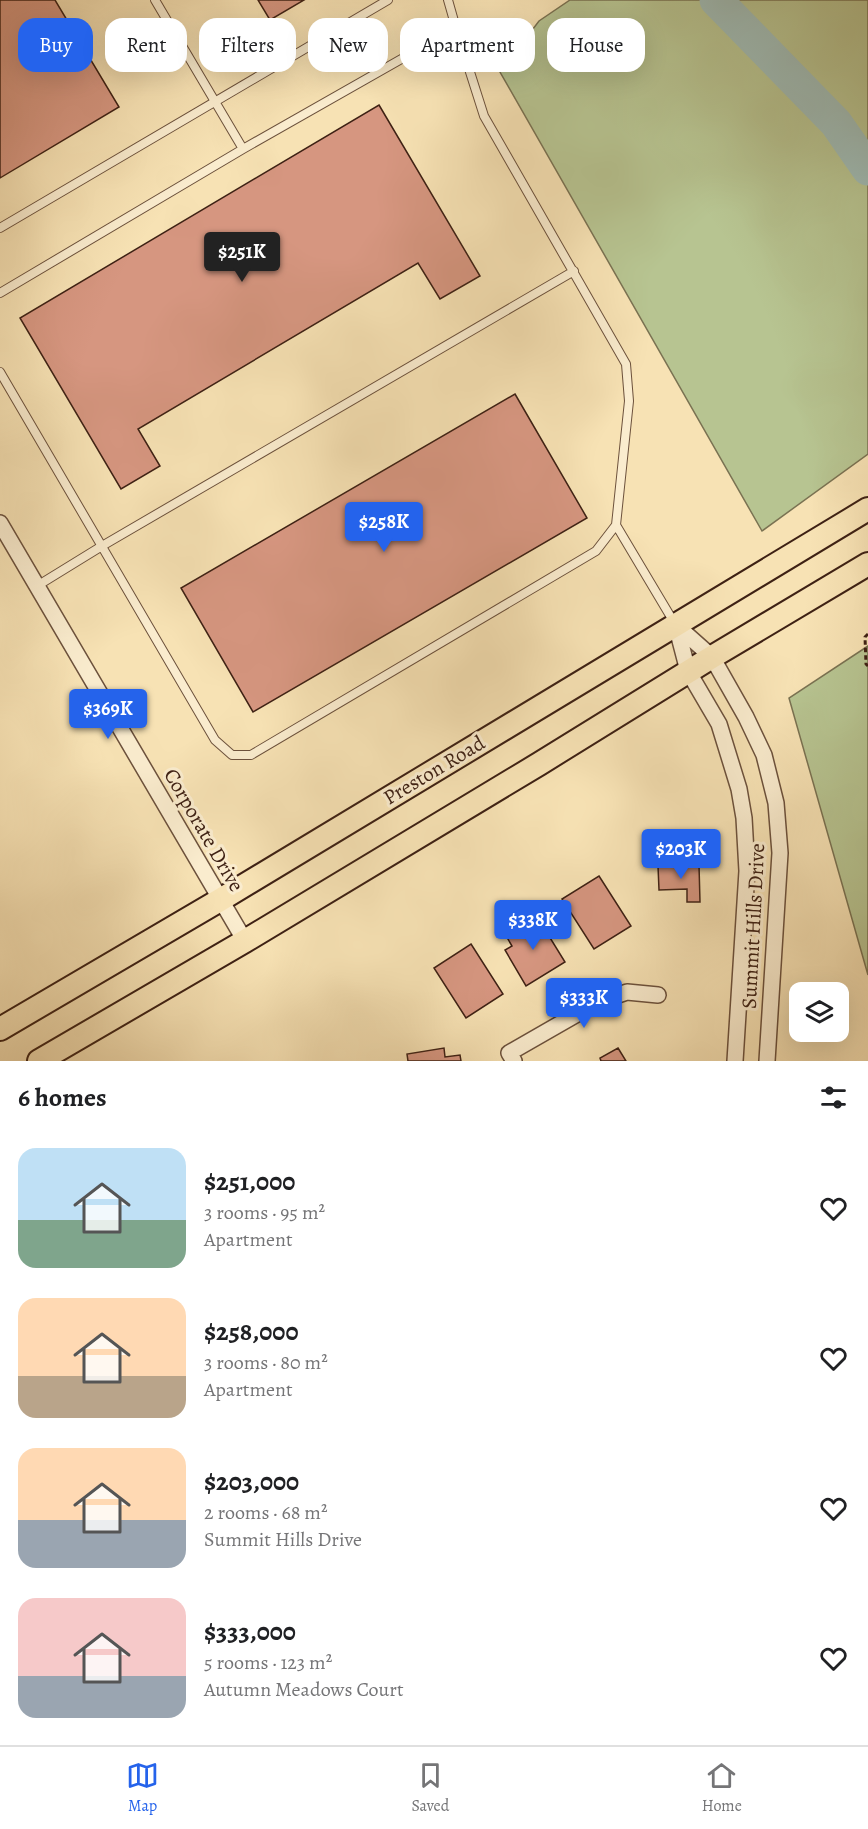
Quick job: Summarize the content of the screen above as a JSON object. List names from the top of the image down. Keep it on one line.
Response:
{"streets":{"main road":["Preston Road"],"street":["Corporate Drive","Summit Hills Drive"]},"crossings":[["Preston Road","Corporate Drive"],["Preston Road","Summit Hills Drive"]],"page":{"chip":["Buy","Rent","Filters","New","Apartment","House"],"price":["$251K","$258K","$369K","$203K","$338K","$333K"],"heading":"6 homes","list":[{"name":"$251,000","note":"3 rooms · 95 m² · Apartment"},{"name":"$258,000","note":"3 rooms · 80 m² · Apartment"},{"name":"$203,000","note":"2 rooms · 68 m² · Summit Hills Drive"},{"name":"$333,000","note":"5 rooms · 123 m² · Autumn Meadows Court"}],"tabs":["Map","Saved","Home"]}}
